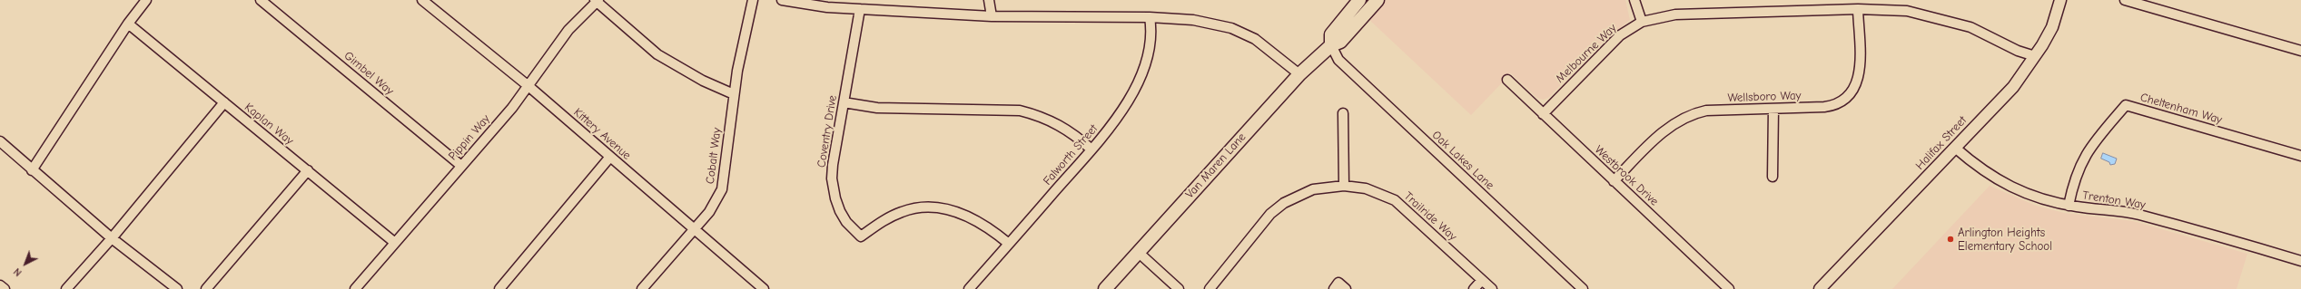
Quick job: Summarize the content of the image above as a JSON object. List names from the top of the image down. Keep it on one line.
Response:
{"streets":{"main road":["Van Maren Lane"],"street":["Melbourne Way","Gimbel Way","Wellsboro Way","Cheltenham Way","Kaplan Way","Coventry Drive","Kittery Avenue","Pippin Way","Halifax Street","Falworth Street","Cobalt Way","Oak Lakes Lane","Westbrook Drive","Trenton Way","Trailride Way"]},"crossings":[["Melbourne Way","Wellsboro Way"],["Melbourne Way","Halifax Street"],["Melbourne Way","Westbrook Drive"],["Gimbel Way","Pippin Way"],["Wellsboro Way","Westbrook Drive"],["Cheltenham Way","Trenton Way"],["Kaplan Way","Pippin Way"],["Coventry Drive","Falworth Street"],["Kittery Avenue","Pippin Way"],["Kittery Avenue","Cobalt Way"],["Halifax Street","Trenton Way"],["Oak Lakes Lane","Van Maren Lane"]],"places":["Arlington Heights Elementary School"],"north":"bottom left"}
